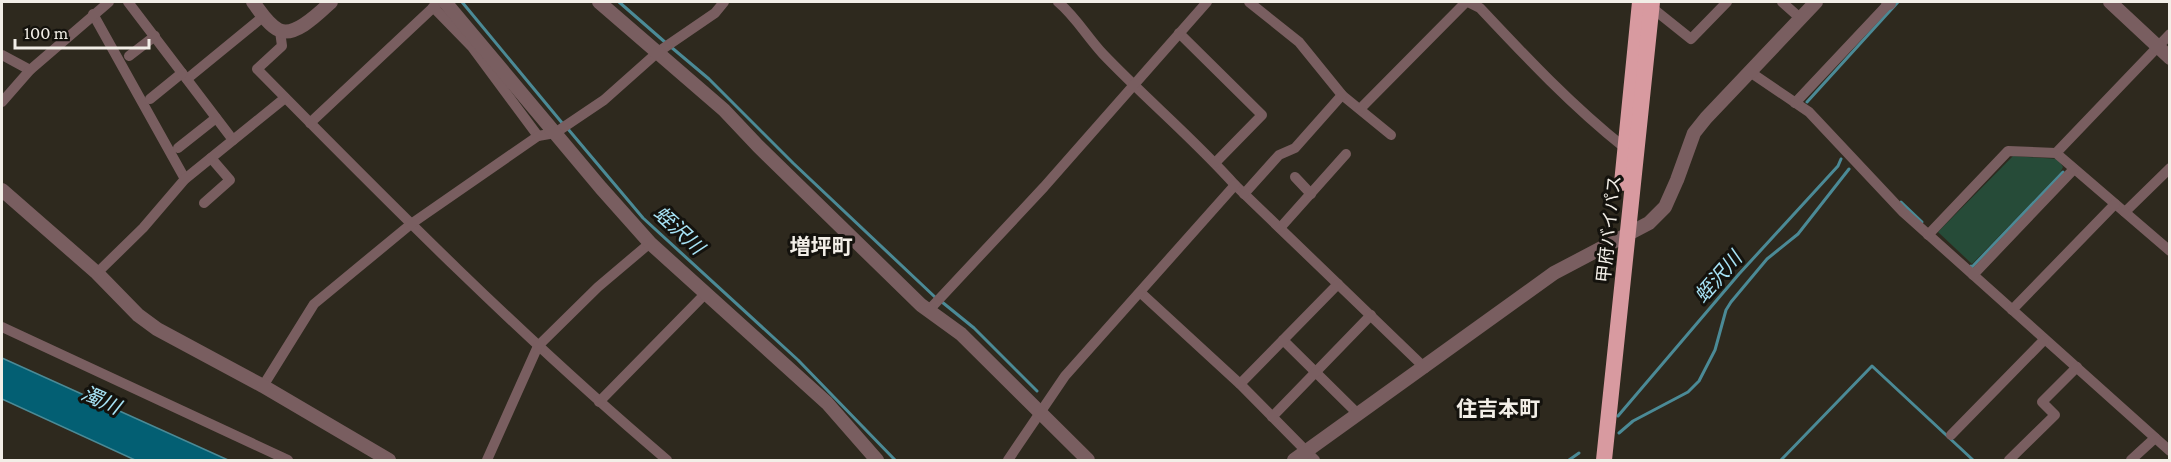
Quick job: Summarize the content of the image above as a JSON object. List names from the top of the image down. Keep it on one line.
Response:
{"streets":{"highway":["甲府バイパス"]},"districts":["増坪町","住吉本町"],"water":["蛭沢川","濁川"],"scale_bar":"100 m"}
